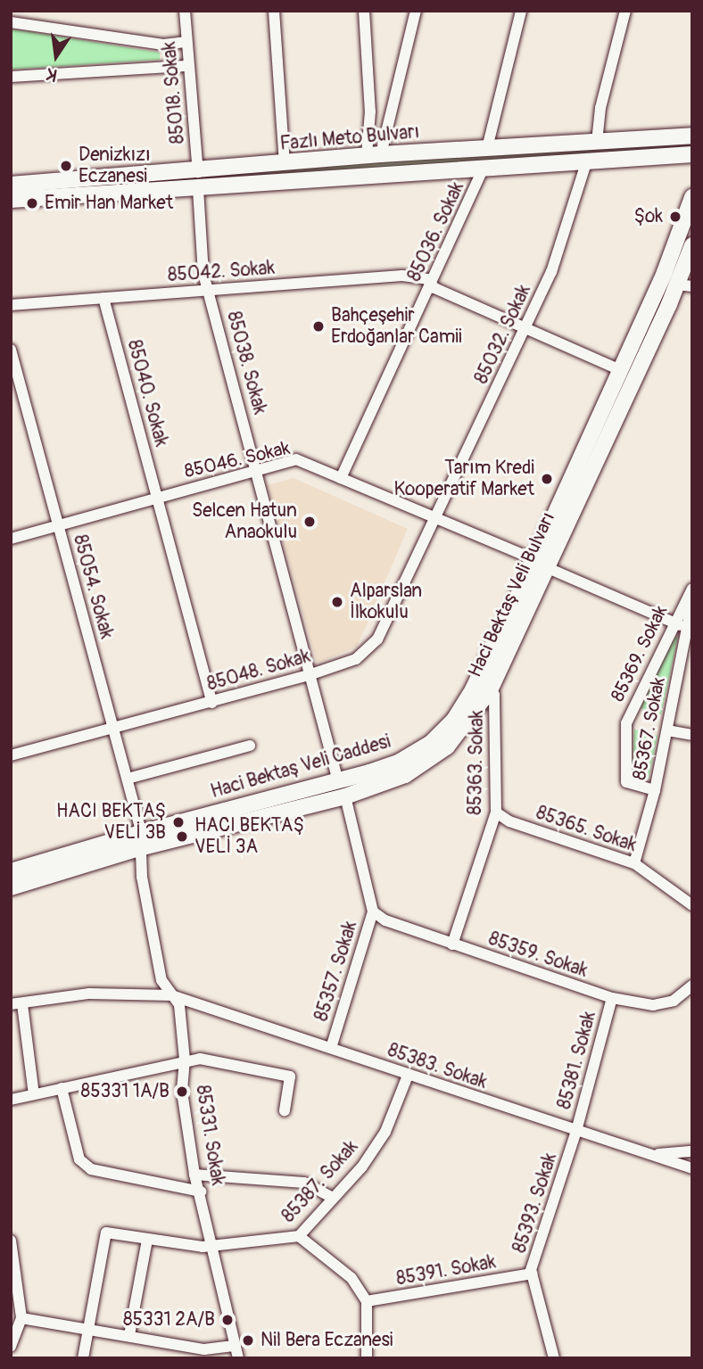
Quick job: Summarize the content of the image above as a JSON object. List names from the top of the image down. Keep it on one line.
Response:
{"streets":{"main road":["Fazlı Meto Bulvarı","Haci Bektaş Veli Bulvarı","Haci Bektaş Veli Caddesi"],"street":["85018. Sokak","85036. Sokak","85042. Sokak","85032. Sokak","85038. Sokak","85040. Sokak","85046. Sokak","85054. Sokak","85369. Sokak","85048. Sokak","85367. Sokak","85363. Sokak","85365. Sokak","85359. Sokak","85357. Sokak","85381. Sokak","85383. Sokak","85331. Sokak","85387. Sokak","85393. Sokak","85391. Sokak"]},"crossings":[["85018. Sokak","Fazlı Meto Bulvarı"],["85036. Sokak","85042. Sokak"],["85036. Sokak","85046. Sokak"],["85042. Sokak","85032. Sokak"],["85042. Sokak","85038. Sokak"],["85042. Sokak","85040. Sokak"],["85042. Sokak","Haci Bektaş Veli Bulvarı"],["85032. Sokak","85046. Sokak"],["85032. Sokak","85048. Sokak"],["85038. Sokak","85046. Sokak"],["85038. Sokak","85048. Sokak"],["85038. Sokak","Haci Bektaş Veli Caddesi"],["85040. Sokak","85046. Sokak"],["85040. Sokak","85048. Sokak"],["85046. Sokak","85054. Sokak"],["85046. Sokak","Haci Bektaş Veli Bulvarı"],["85046. Sokak","85369. Sokak"],["85046. Sokak","85048. Sokak"],["85046. Sokak","85367. Sokak"],["85046. Sokak","Haci Bektaş Veli Caddesi"],["85054. Sokak","85048. Sokak"],["85054. Sokak","Haci Bektaş Veli Caddesi"],["85054. Sokak","85331. Sokak"],["Haci Bektaş Veli Bulvarı","85363. Sokak"],["Haci Bektaş Veli Bulvarı","Haci Bektaş Veli Caddesi"],["Haci Bektaş Veli Bulvarı","85357. Sokak"],["85369. Sokak","85367. Sokak"],["85367. Sokak","85365. Sokak"],["85363. Sokak","85365. Sokak"],["85363. Sokak","85359. Sokak"],["Haci Bektaş Veli Caddesi","85357. Sokak"],["Haci Bektaş Veli Caddesi","85331. Sokak"],["85359. Sokak","85357. Sokak"],["85359. Sokak","85381. Sokak"],["85357. Sokak","85383. Sokak"],["85381. Sokak","85383. Sokak"],["85381. Sokak","85393. Sokak"],["85383. Sokak","85331. Sokak"],["85383. Sokak","85387. Sokak"],["85383. Sokak","85393. Sokak"],["85331. Sokak","85387. Sokak"],["85393. Sokak","85391. Sokak"]],"places":["Denizkızı Eczanesi","Emir Han Market","Şok","Bahçeşehir Erdoğanlar Camii","Tarım Kredi Kooperatif Market","Selcen Hatun Anaokulu","Alparslan İlkokulu","HACI BEKTAŞ VELİ 3B","HACI BEKTAŞ VELİ 3A","85331 1A/B","85331 2A/B","Nil Bera Eczanesi"],"north":"bottom"}
